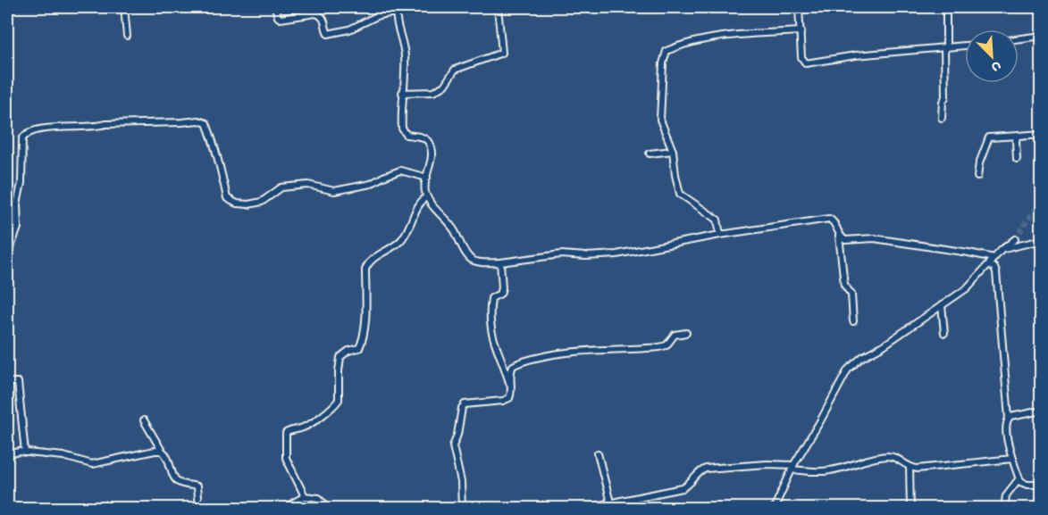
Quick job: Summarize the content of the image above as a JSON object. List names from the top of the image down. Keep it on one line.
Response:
{"north":"bottom right"}
